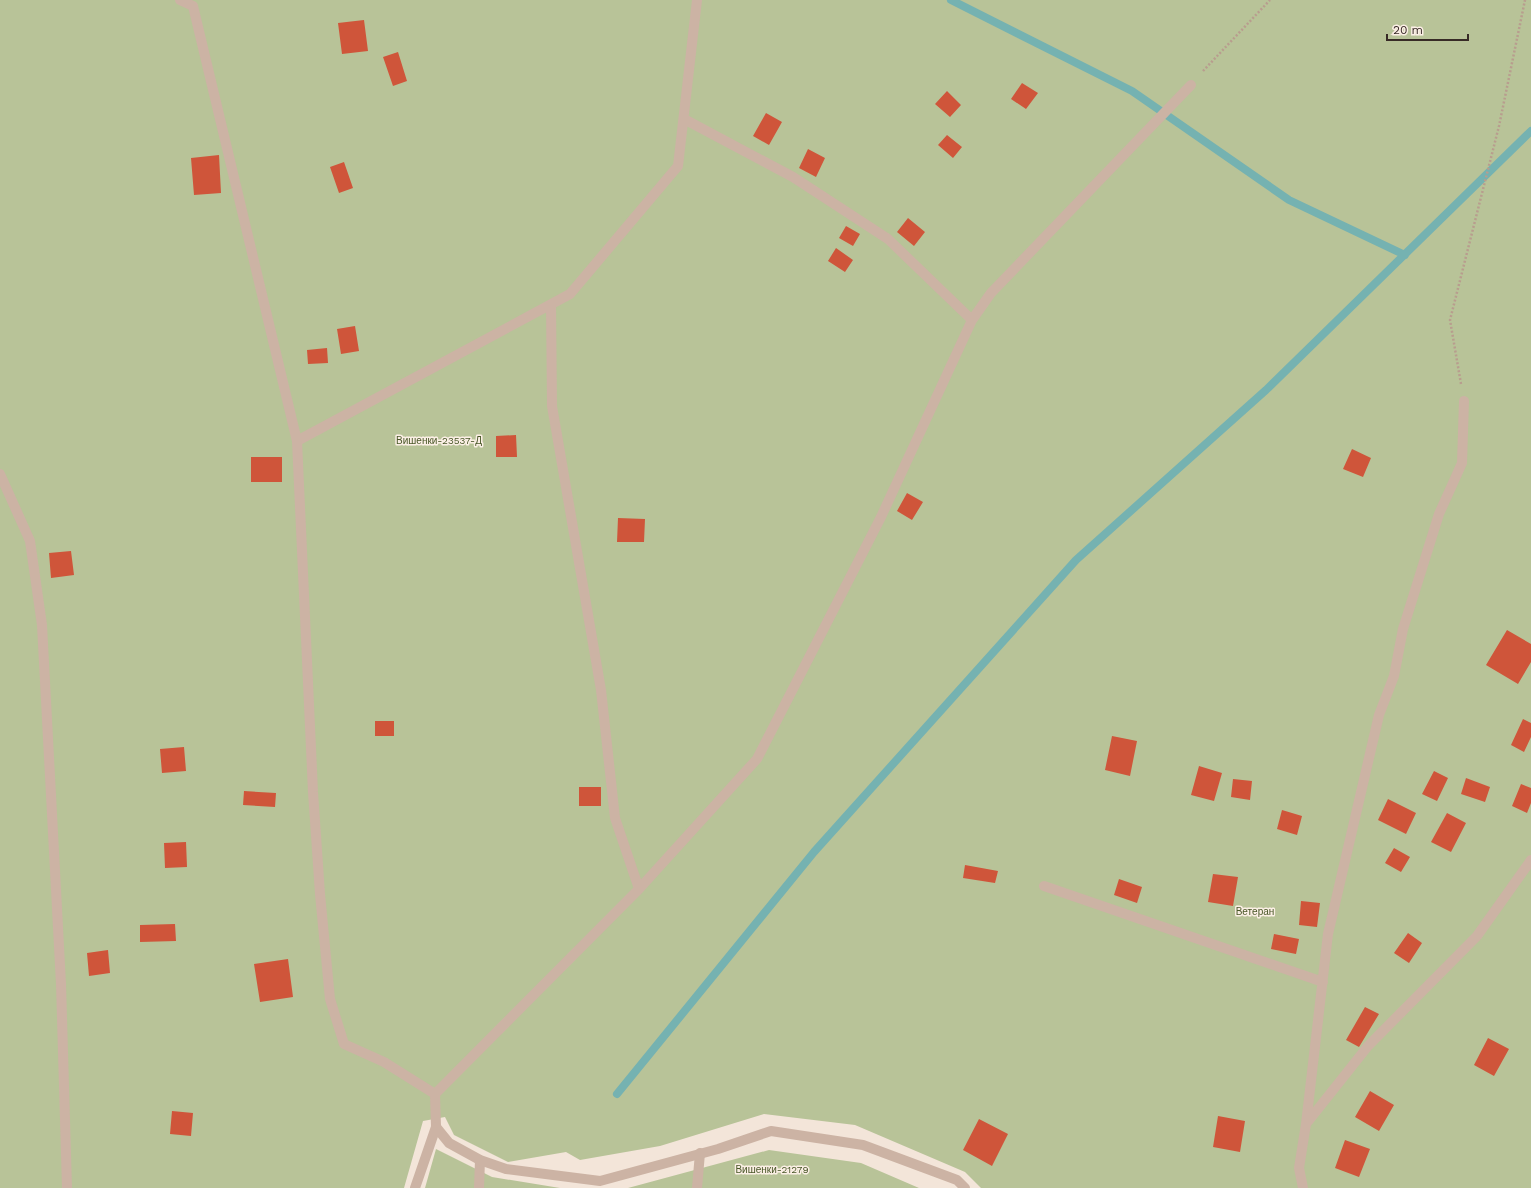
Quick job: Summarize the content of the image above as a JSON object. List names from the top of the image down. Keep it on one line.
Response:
{"parks":["Вишенки-23537-Д","Ветеран","Вишенки-21279"],"scale_bar":"20 m"}
